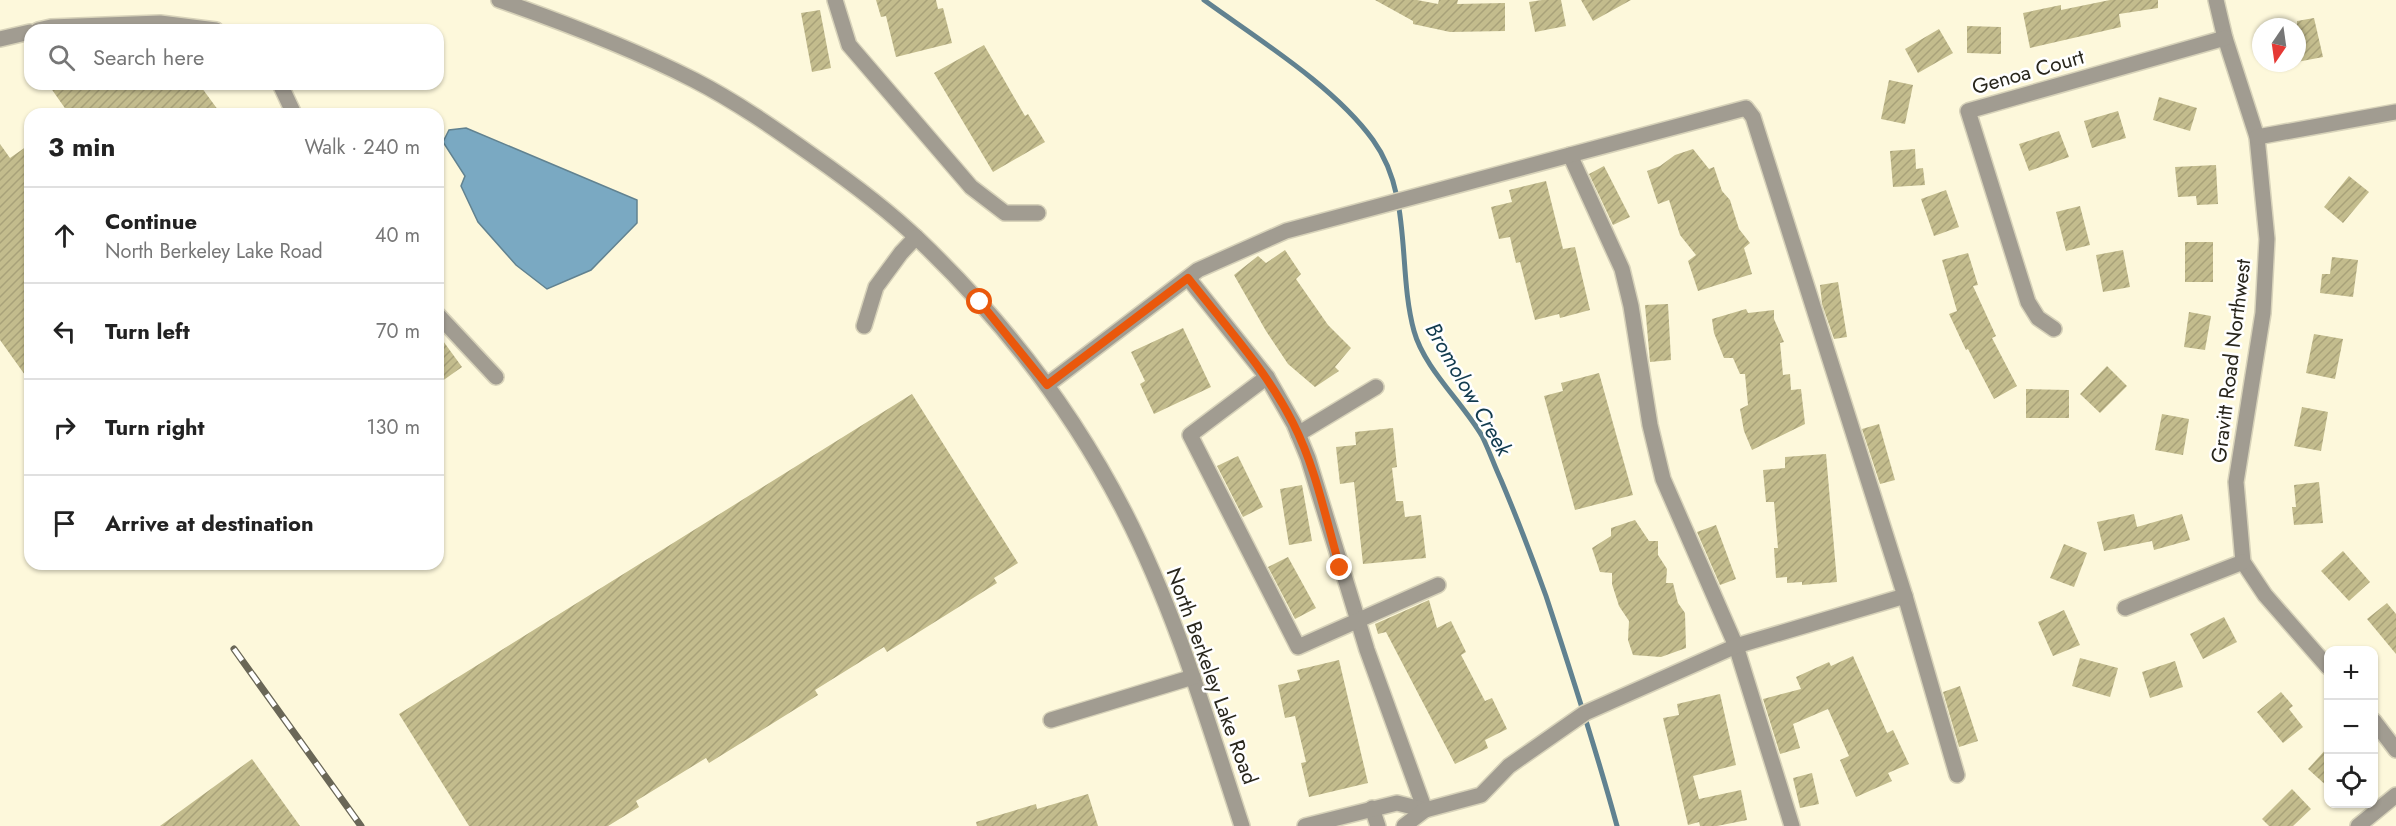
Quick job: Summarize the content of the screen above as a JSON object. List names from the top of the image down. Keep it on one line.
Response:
{"streets":{"street":["Genoa Court","Gravitt Road Northwest","North Berkeley Lake Road"]},"crossings":[["Genoa Court","Gravitt Road Northwest"]],"water":["Bromolow Creek"],"north":"bottom","page":{"search":"Search here","heading":["3 min","Walk · 240 m"],"list":[["Continue","North Berkeley Lake Road","40 m"],["Turn left","70 m"],["Turn right","130 m"],"Arrive at destination"],"map_buttons":["+","−"]}}
